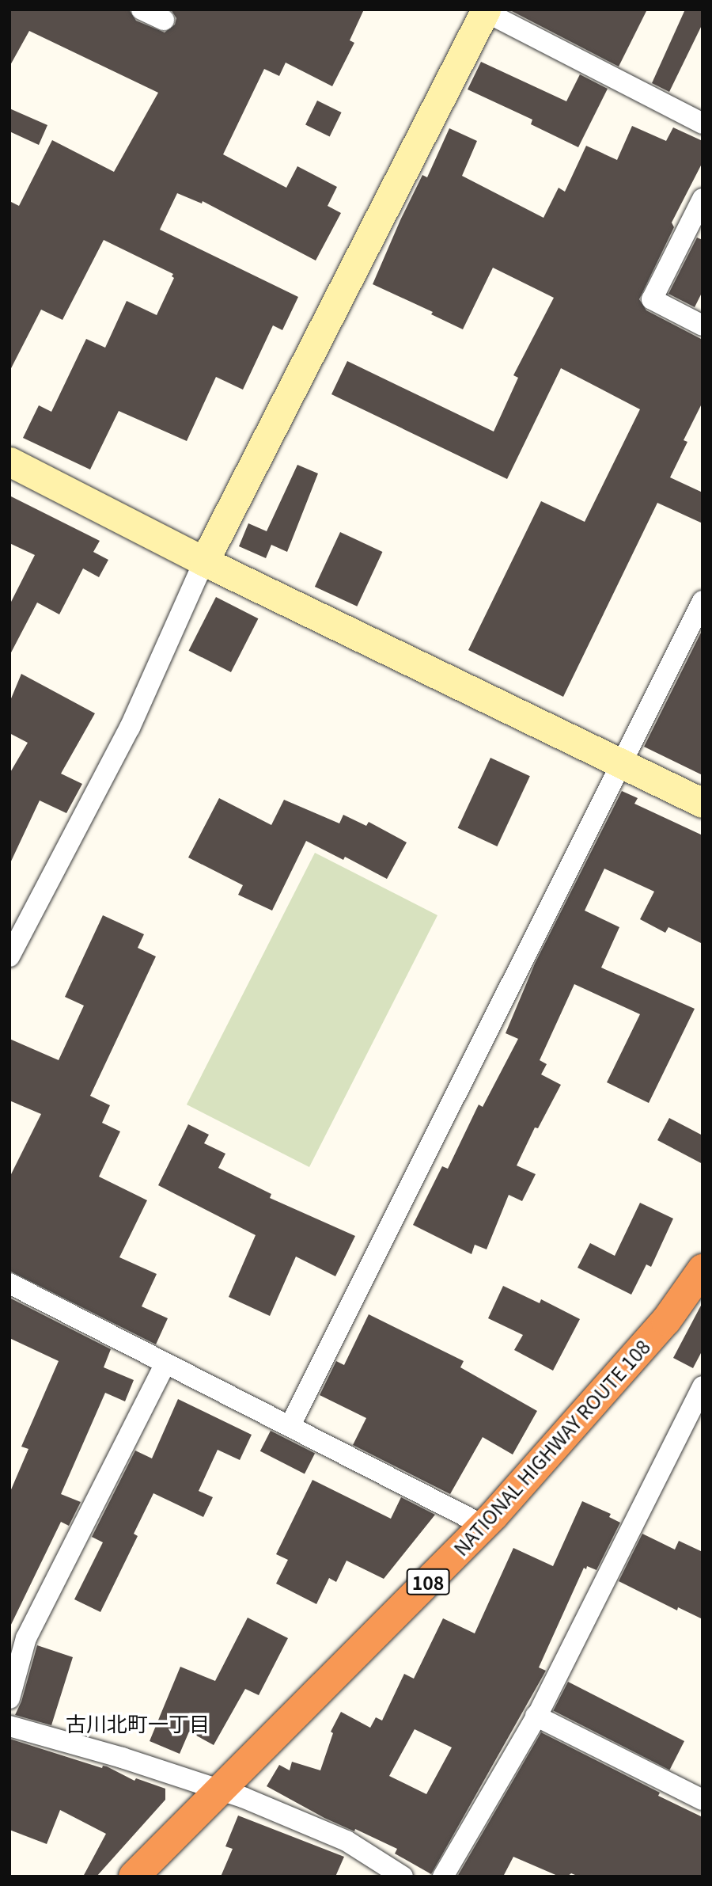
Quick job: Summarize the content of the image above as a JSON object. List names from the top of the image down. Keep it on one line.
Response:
{"streets":{"highway":["NATIONAL HIGHWAY ROUTE 108","108"]},"districts":["古川北町一丁目"]}
